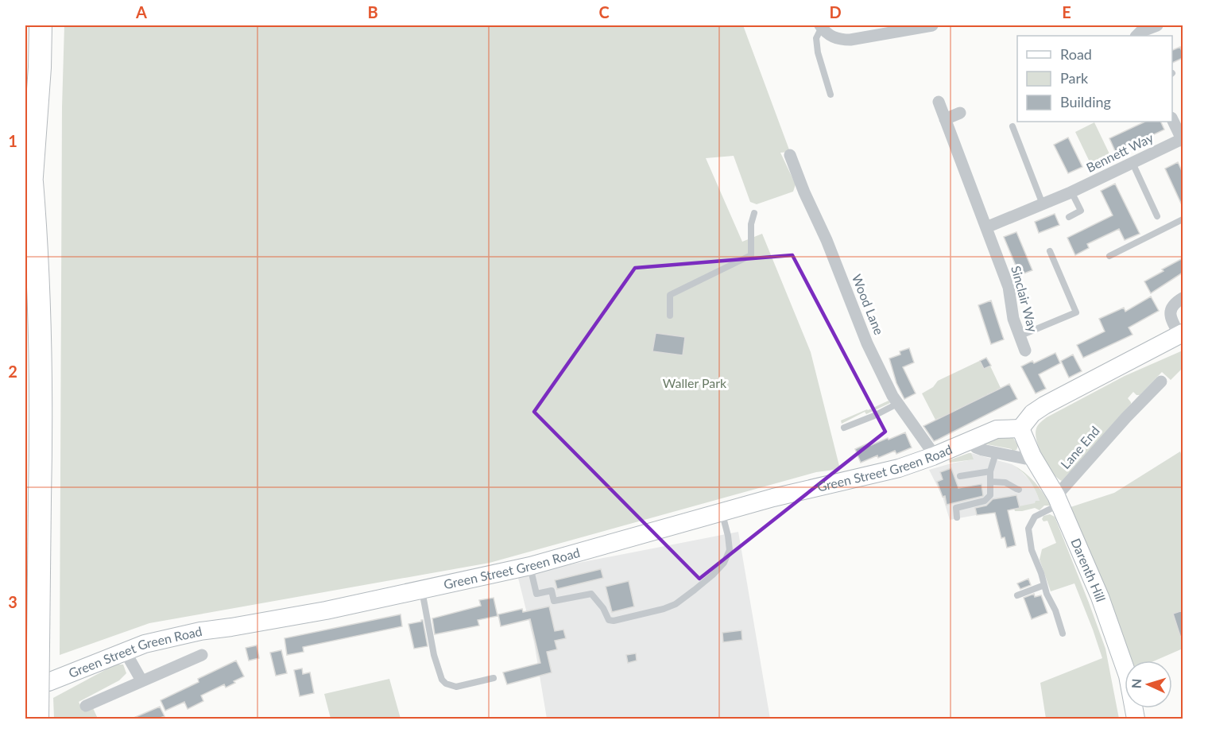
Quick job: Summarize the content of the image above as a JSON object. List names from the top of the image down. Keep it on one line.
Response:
{"streets":{"main road":["Green Street Green Road","Darenth Hill"],"street":["Bennett Way","Sinclair Way","Wood Lane","Lane End"]},"crossings":[["Wood Lane","Green Street Green Road"],["Lane End","Darenth Hill"],["Green Street Green Road","Darenth Hill"]],"parks":["Waller Park"],"legend":["Road","Park","Building"],"north":"left","grid":{"columns":["A","B","C","D","E"],"rows":["1","2","3"]}}
